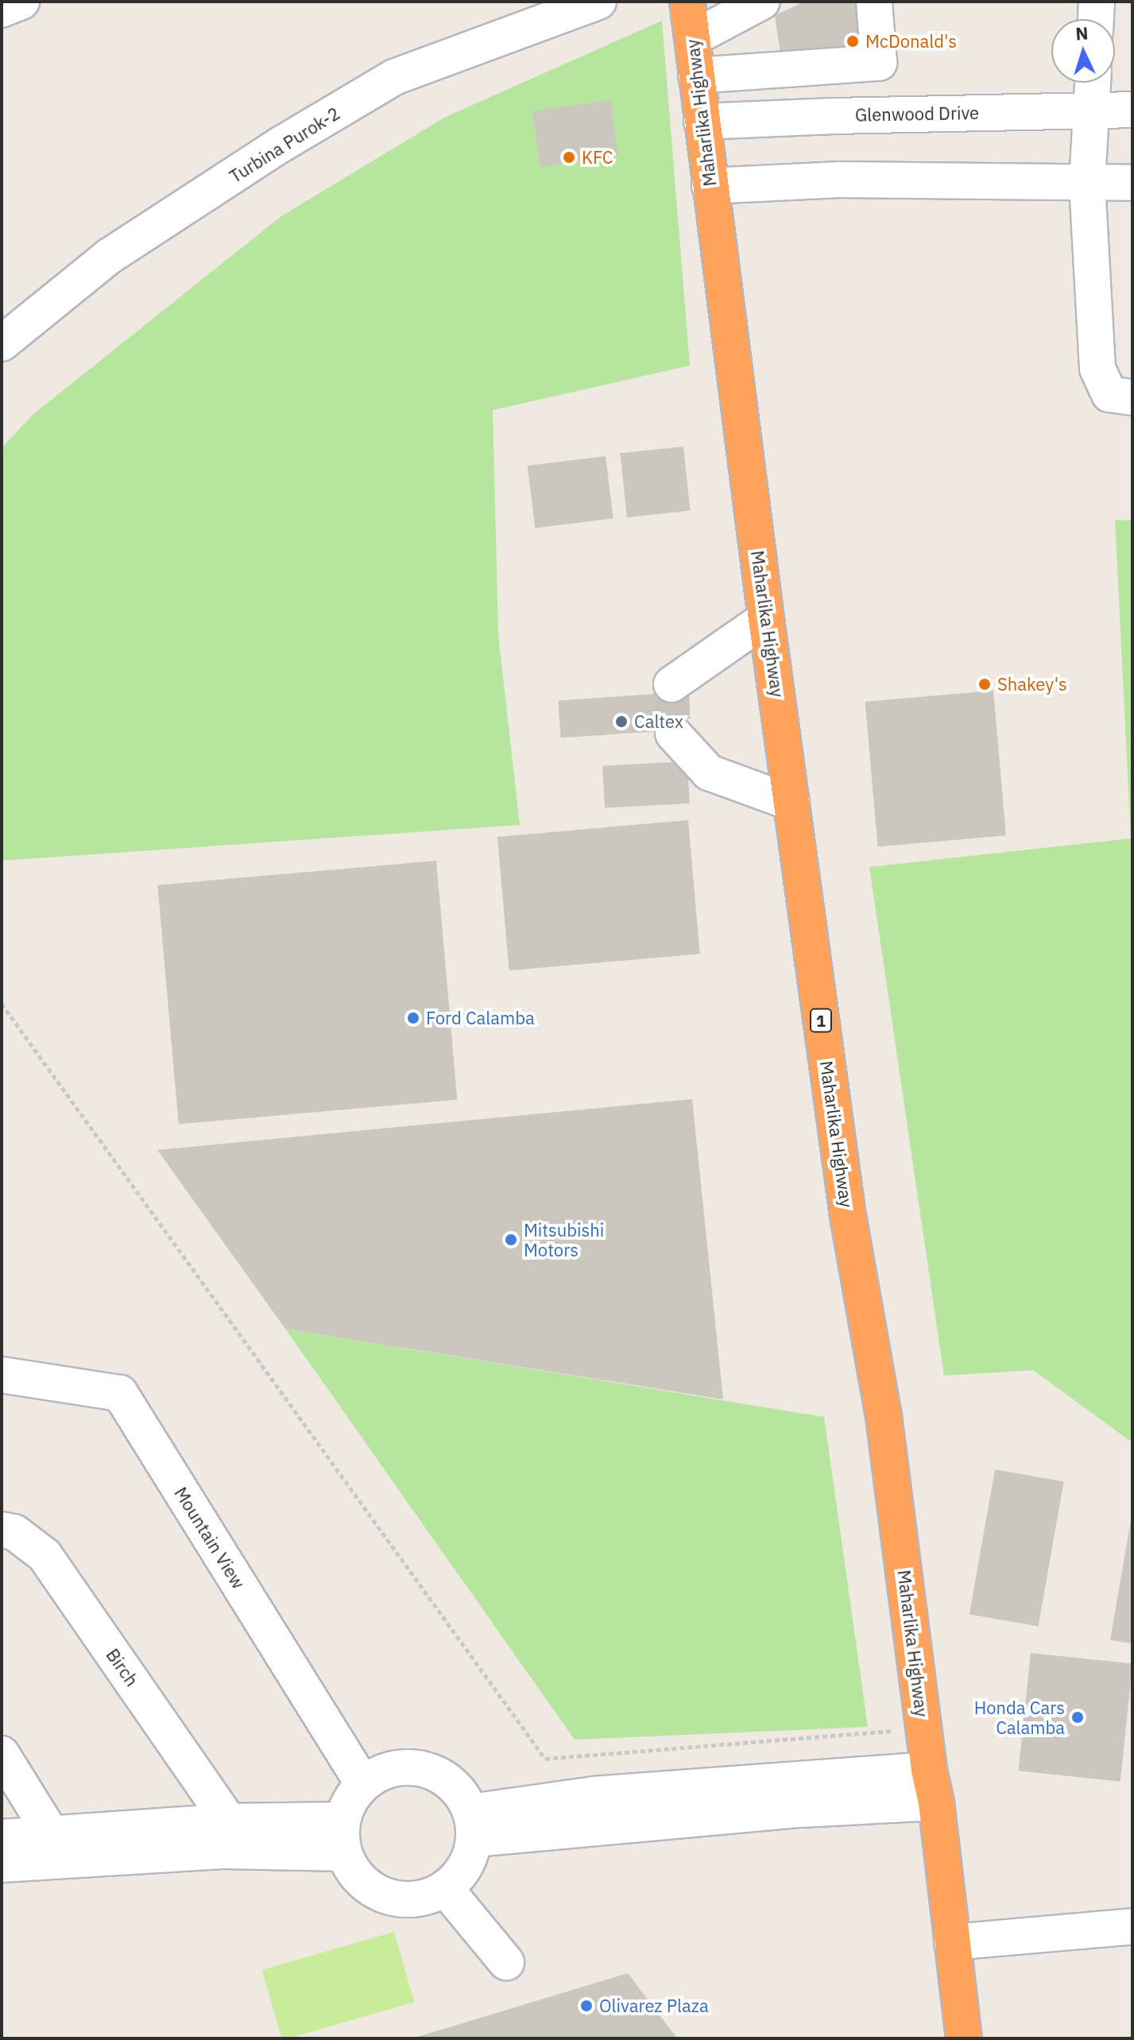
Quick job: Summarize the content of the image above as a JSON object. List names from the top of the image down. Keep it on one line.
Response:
{"streets":{"highway":["Maharlika Highway","1"],"street":["Glenwood Drive","Turbina Purok-2","Mountain View","Birch"]},"crossings":[["Maharlika Highway","Glenwood Drive"]],"places":["McDonald's","KFC","Shakey's","Caltex","Ford Calamba","Mitsubishi Motors","Honda Cars Calamba","Olivarez Plaza"],"north":"top"}
